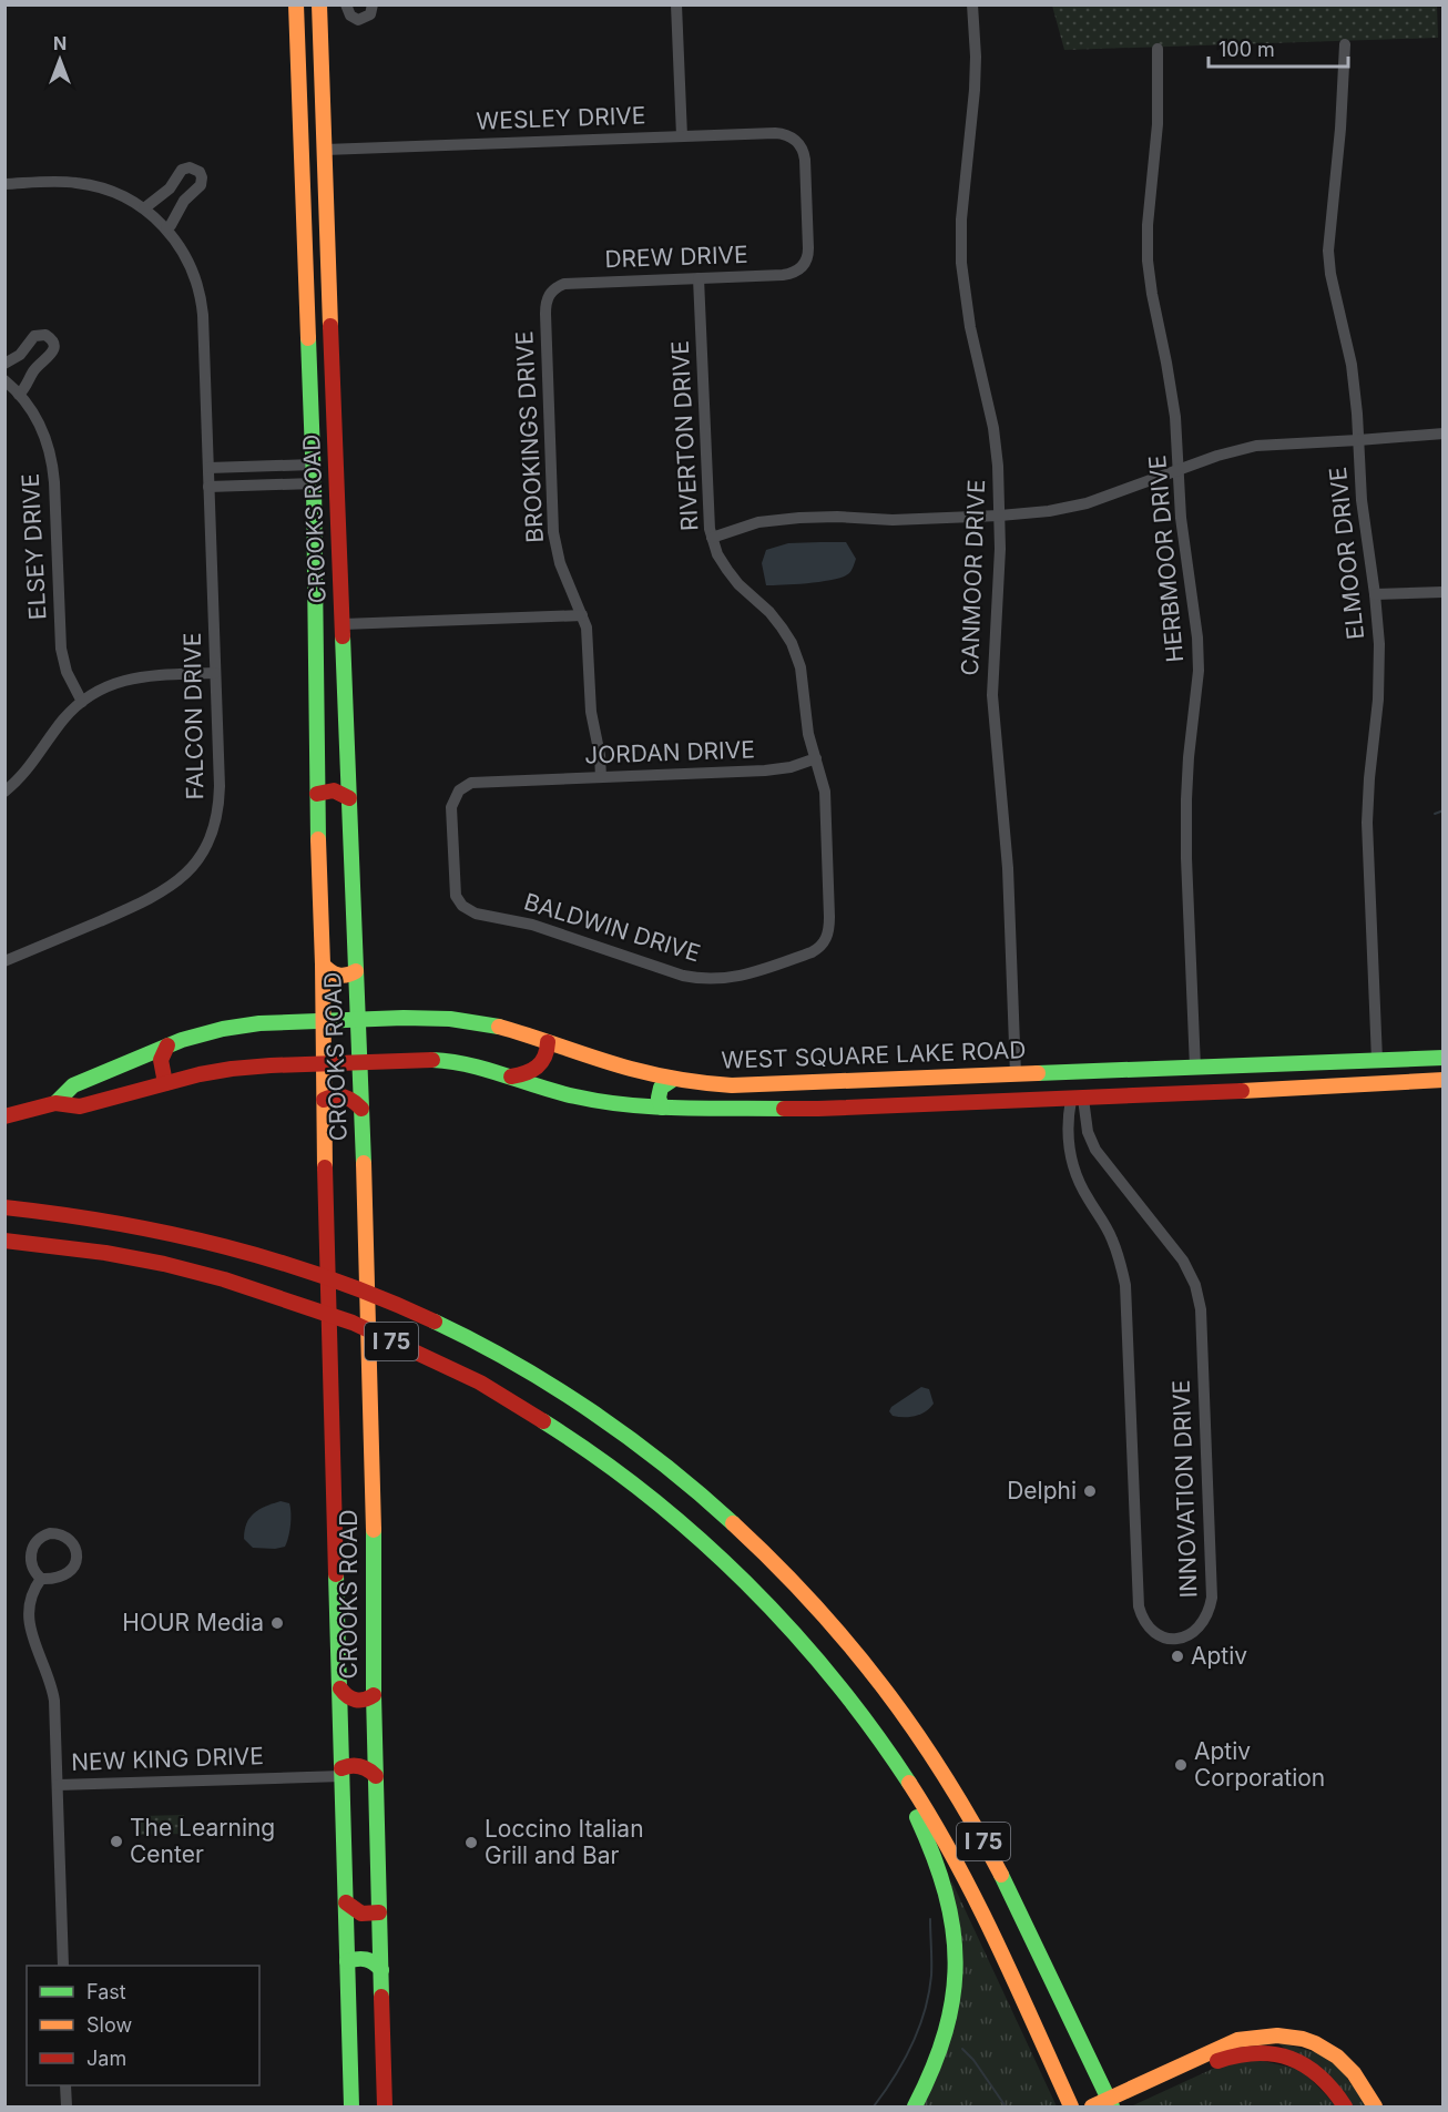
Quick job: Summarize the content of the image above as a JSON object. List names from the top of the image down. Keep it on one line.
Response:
{"streets":{"main road":["CROOKS ROAD","WEST SQUARE LAKE ROAD","I 75"],"street":["WESLEY DRIVE","DREW DRIVE","RIVERTON DRIVE","BROOKINGS DRIVE","ELSEY DRIVE","ELMOOR DRIVE","HERBMOOR DRIVE","CANMOOR DRIVE","FALCON DRIVE","JORDAN DRIVE","BALDWIN DRIVE","INNOVATION DRIVE","NEW KING DRIVE"]},"crossings":[["WESLEY DRIVE","DREW DRIVE"],["WESLEY DRIVE","CROOKS ROAD"],["DREW DRIVE","RIVERTON DRIVE"],["DREW DRIVE","BROOKINGS DRIVE"],["RIVERTON DRIVE","JORDAN DRIVE"],["RIVERTON DRIVE","BALDWIN DRIVE"],["BROOKINGS DRIVE","JORDAN DRIVE"],["CROOKS ROAD","WEST SQUARE LAKE ROAD"],["CROOKS ROAD","NEW KING DRIVE"],["ELMOOR DRIVE","WEST SQUARE LAKE ROAD"],["HERBMOOR DRIVE","WEST SQUARE LAKE ROAD"],["CANMOOR DRIVE","WEST SQUARE LAKE ROAD"],["JORDAN DRIVE","BALDWIN DRIVE"],["WEST SQUARE LAKE ROAD","INNOVATION DRIVE"]],"places":["Delphi","HOUR Media","Aptiv","Aptiv Corporation","The Learning Center","Loccino Italian Grill and Bar"],"legend":["Fast","Slow","Jam"],"scale_bar":"100 m","north":"top"}
